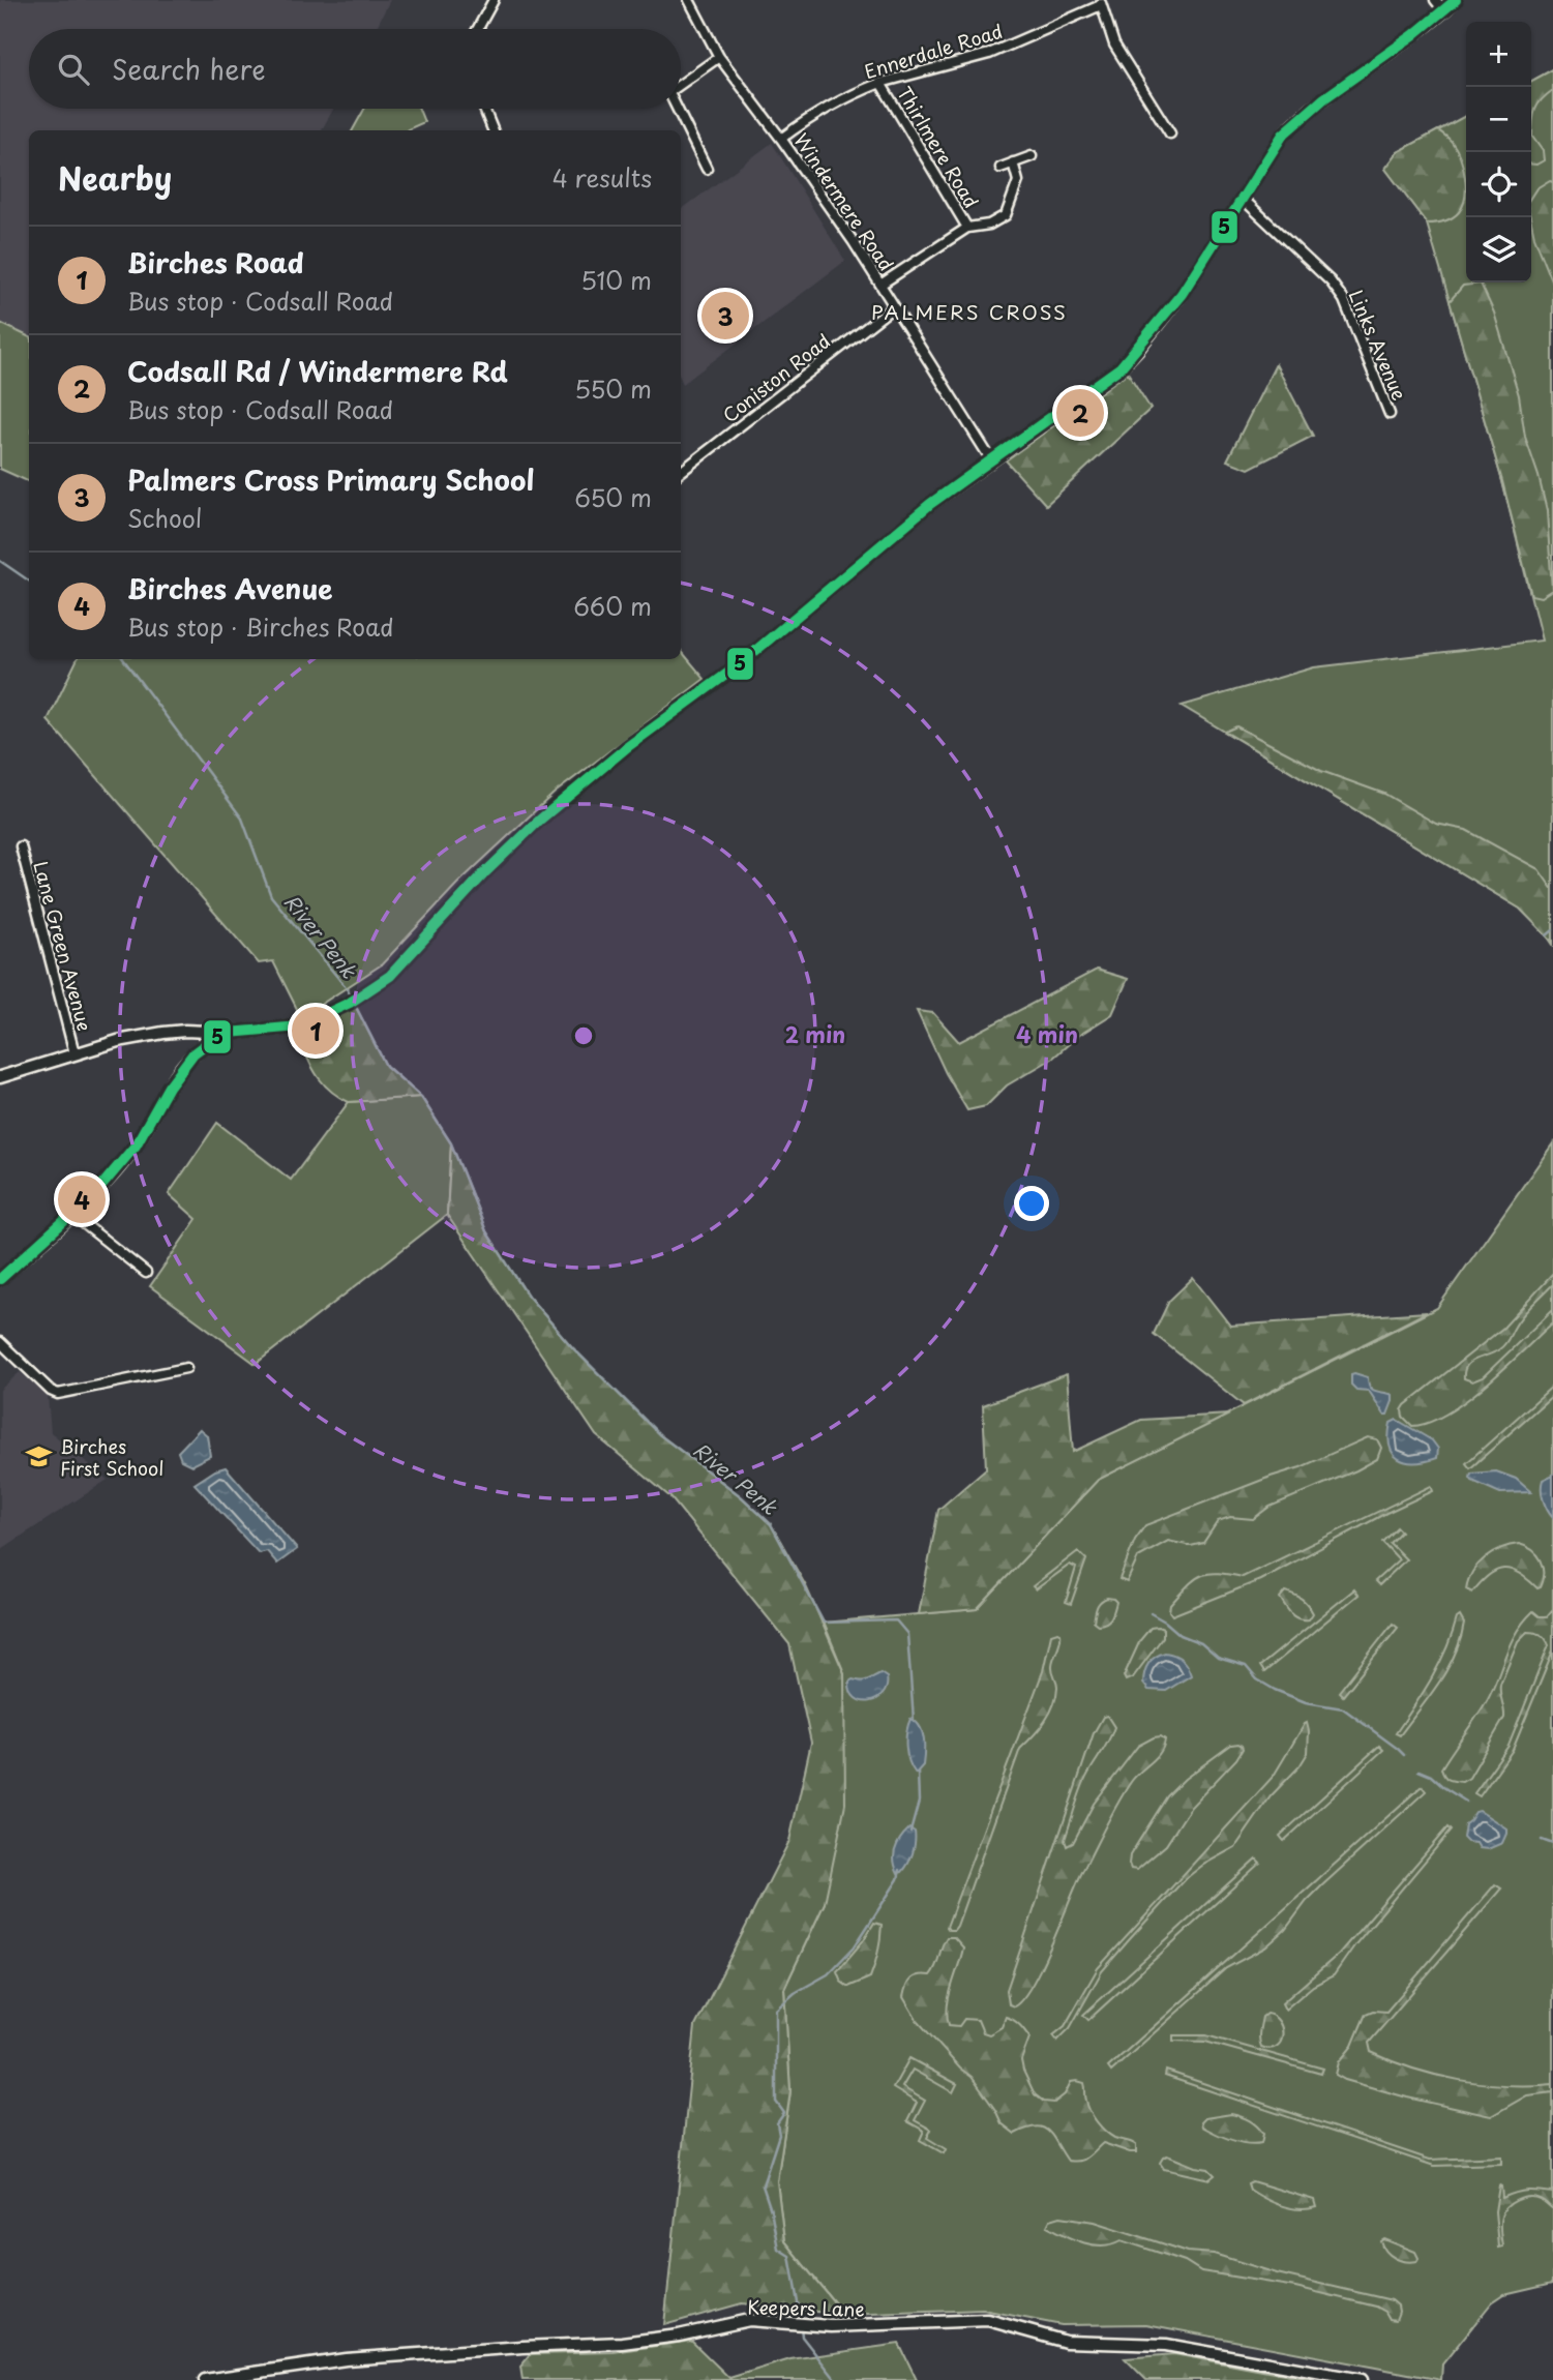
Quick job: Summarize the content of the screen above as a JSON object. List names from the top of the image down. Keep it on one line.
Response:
{"streets":{"street":["Ennerdale Road","Thirlmere Road","Windermere Road","Links Avenue","Coniston Road","Lane Green Avenue","Keepers Lane"]},"crossings":[["Ennerdale Road","Thirlmere Road"],["Ennerdale Road","Windermere Road"],["Windermere Road","Coniston Road"]],"districts":["PALMERS CROSS"],"water":["River Penk"],"places":{"school or university":["Birches First School"]},"lines":["transit line 5"],"page":{"map_buttons":["+","−"],"search":"Search here","heading":["Nearby","4 results"],"list":[{"mark":"1","name":"Birches Road","note":"Bus stop · Codsall Road","value":"510 m"},{"mark":"2","name":"Codsall Rd / Windermere Rd","note":"Bus stop · Codsall Road","value":"550 m"},{"mark":"3","name":"Palmers Cross Primary School","note":"School","value":"650 m"},{"mark":"4","name":"Birches Avenue","note":"Bus stop · Birches Road","value":"660 m"}],"pins":["3","2","1","4"]},"rings":["2 min","4 min"]}
